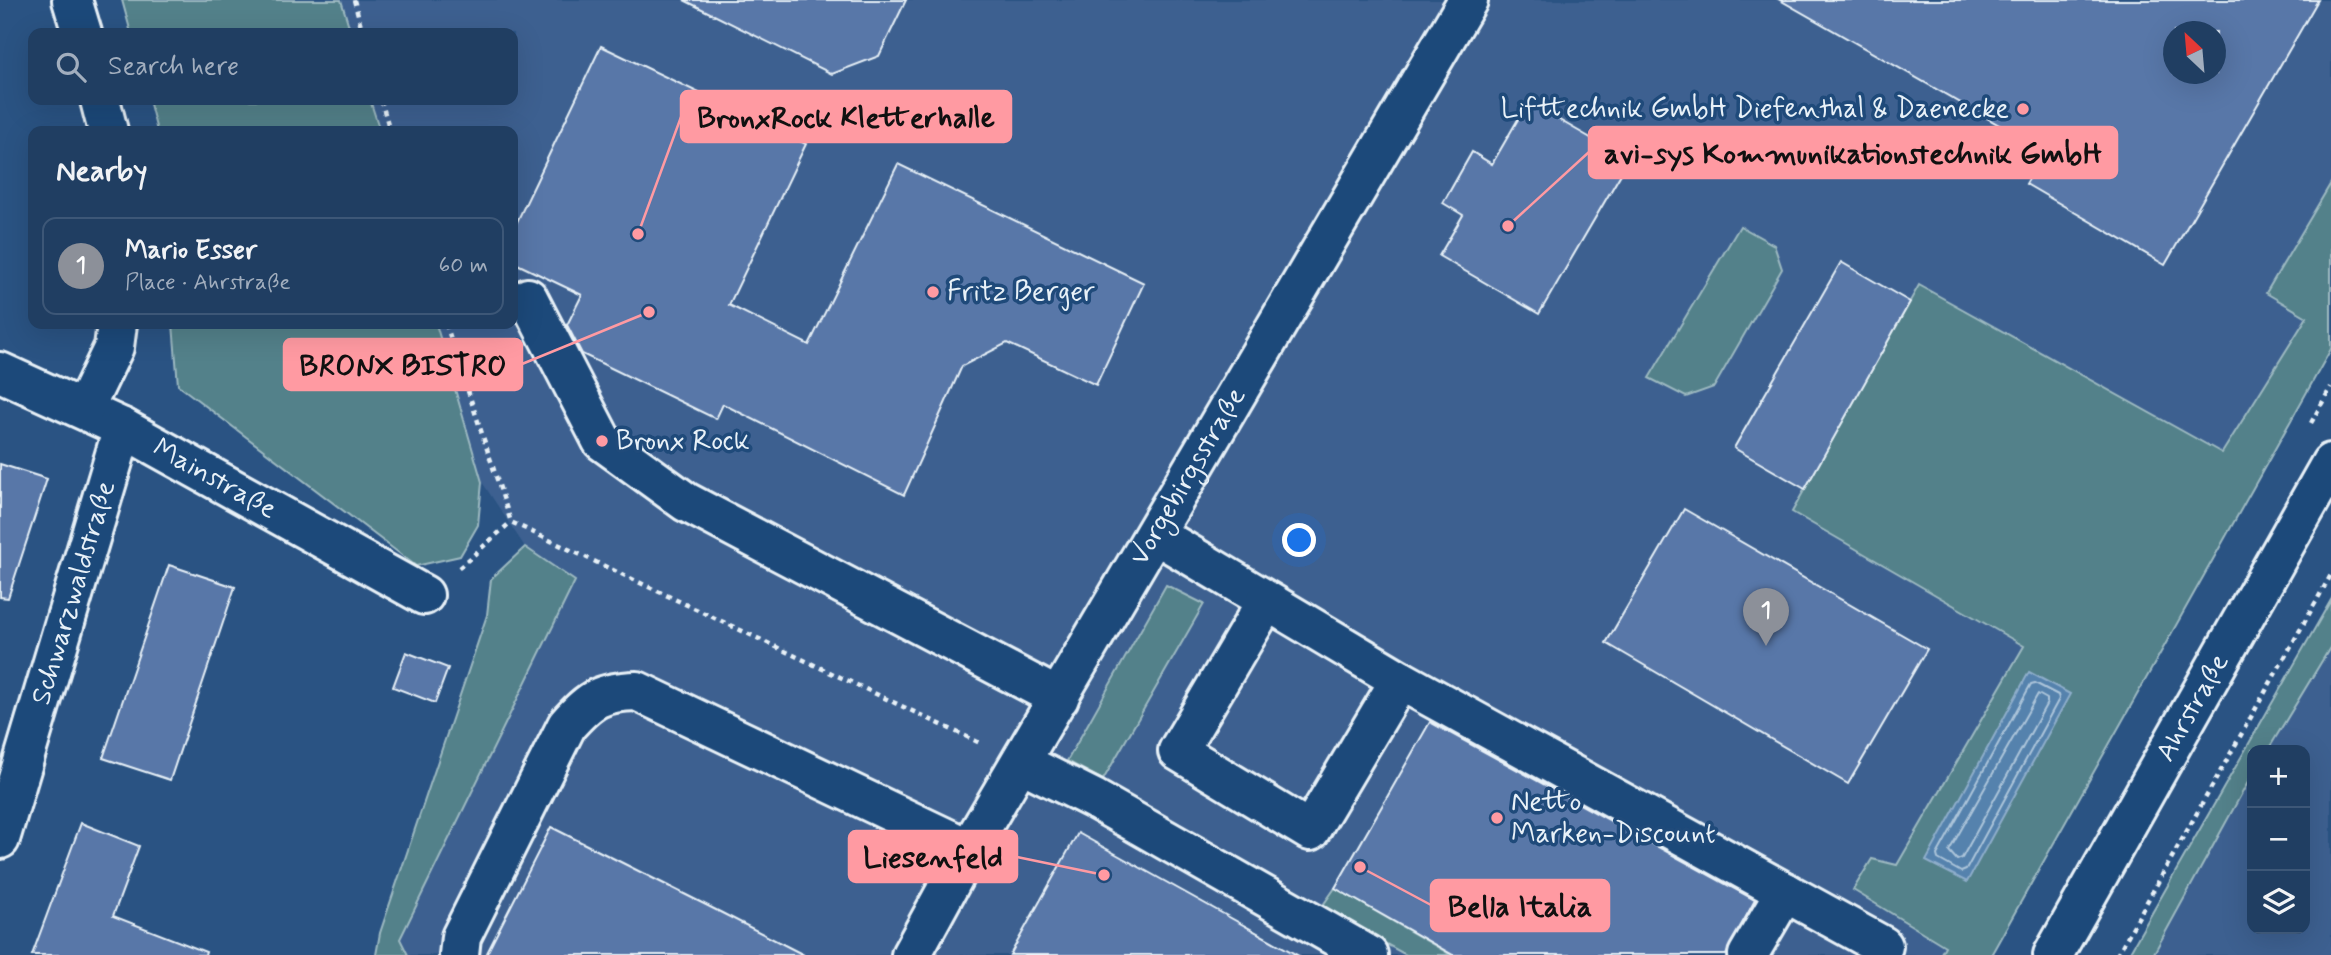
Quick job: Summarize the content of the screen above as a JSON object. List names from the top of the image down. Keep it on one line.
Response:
{"streets":{"street":["Vorgebirgsstraße","Mainstraße","Schwarzwaldstraße","Ahrstraße"]},"crossings":[["Mainstraße","Schwarzwaldstraße"]],"places":["Lifttechnik GmbH Diefenthal & Daenecke","avi-sys Kommunikationstechnik GmbH","BronxRock Kletterhalle","Fritz Berger","BRONX BISTRO","Bronx Rock","Netto Marken-Discount","Bella Italia","Liesenfeld"],"north":"top left","page":{"search":"Search here","heading":"Nearby","list":[{"mark":"1","name":"Mario Esser","note":"Place · Ahrstraße","value":"60 m"}],"pins":"1","map_buttons":["+","−"]}}
